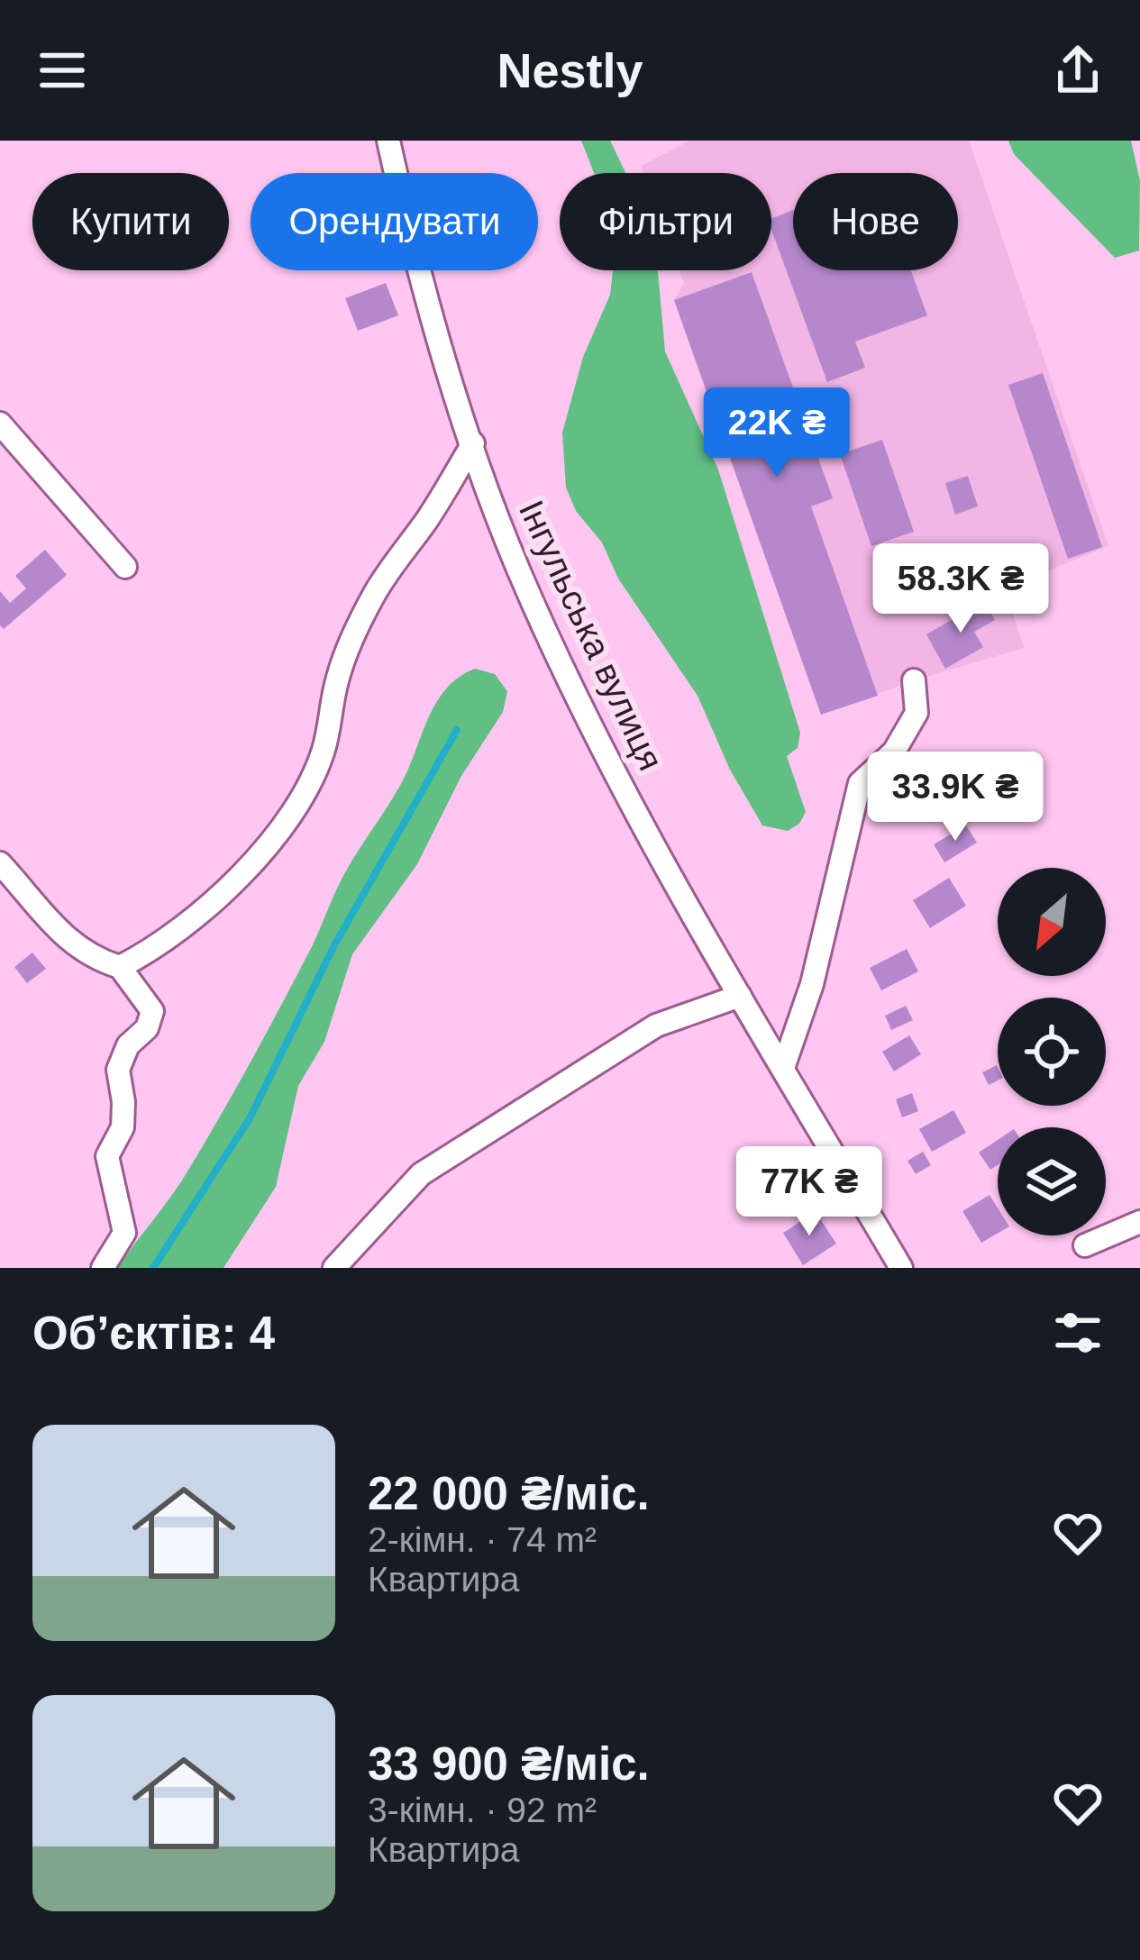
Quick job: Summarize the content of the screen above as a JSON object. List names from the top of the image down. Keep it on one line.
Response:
{"streets":{"street":["Інгульська вулиця"]},"north":"bottom left","page":{"header":"Nestly","chip":["Купити","Орендувати","Фільтри","Нове"],"price":["22K ₴","58.3K ₴","33.9K ₴","77K ₴"],"heading":"Об’єктів: 4","list":[{"name":"22 000 ₴/міс.","note":"2-кімн. · 74 m² · Квартира"},{"name":"33 900 ₴/міс.","note":"3-кімн. · 92 m² · Квартира"}]}}
